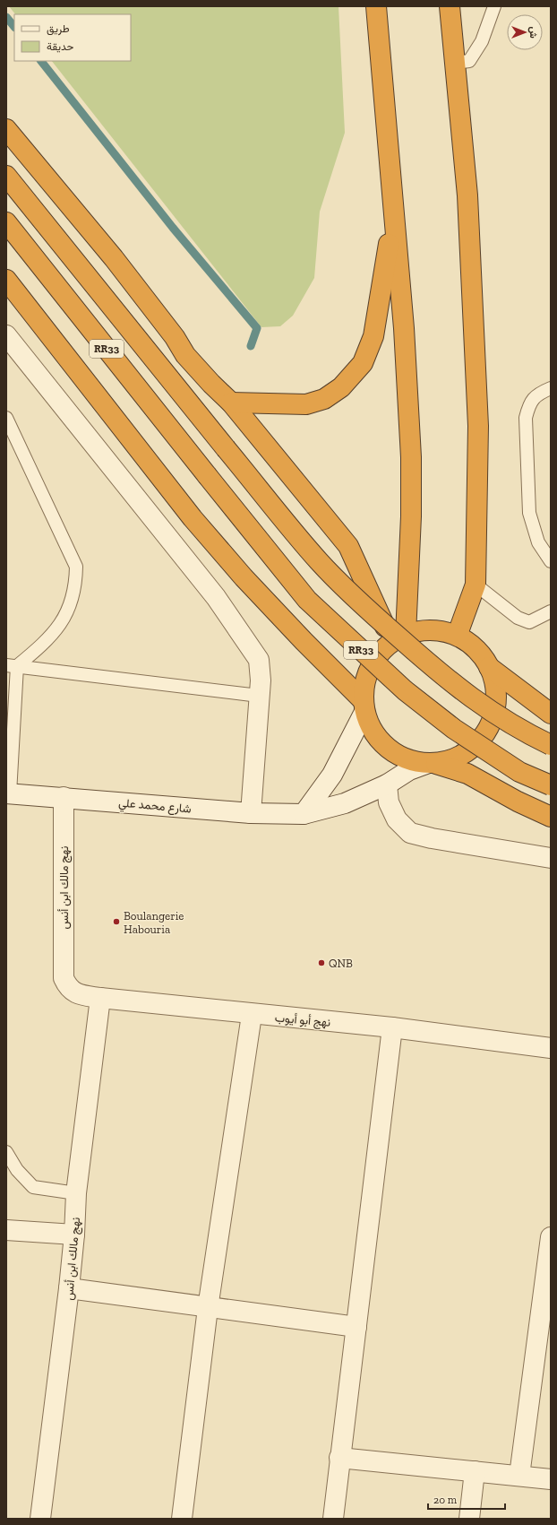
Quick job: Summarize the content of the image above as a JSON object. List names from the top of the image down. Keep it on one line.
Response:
{"streets":{"highway":["RR33"],"street":["شارع محمد علي","نهج مالك ابن أنس","نهج أبو أيوب"]},"crossings":[["شارع محمد علي","نهج مالك ابن أنس"],["نهج مالك ابن أنس","نهج أبو أيوب"]],"places":["Boulangerie Habouria","QNB"],"legend":["طريق","حديقة"],"scale_bar":"20 m","north":"right"}
